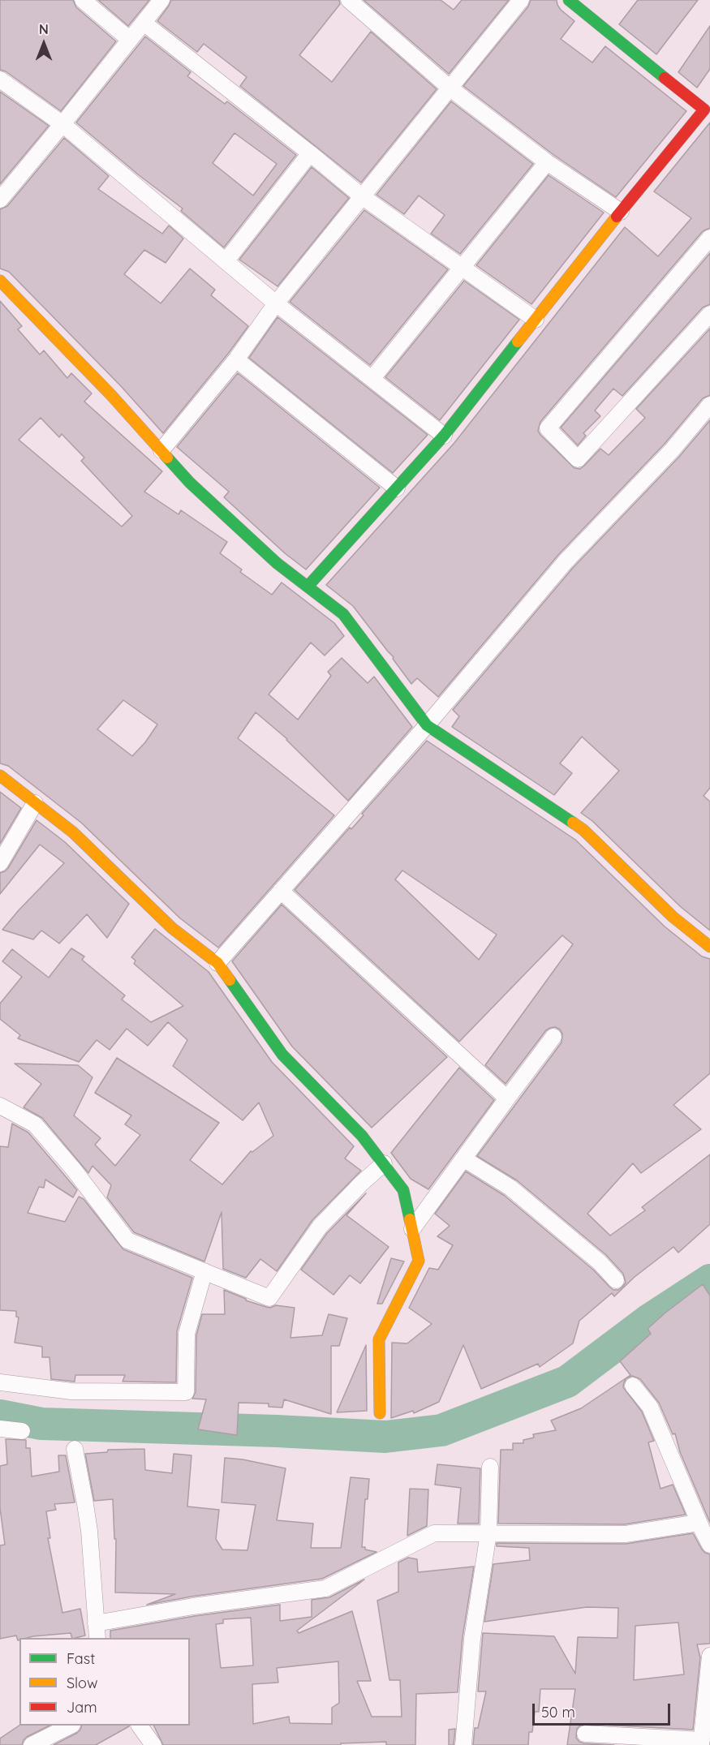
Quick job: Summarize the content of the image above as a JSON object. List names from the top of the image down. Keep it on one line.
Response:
{"legend":["Fast","Slow","Jam"],"scale_bar":"50 m","north":"top"}
